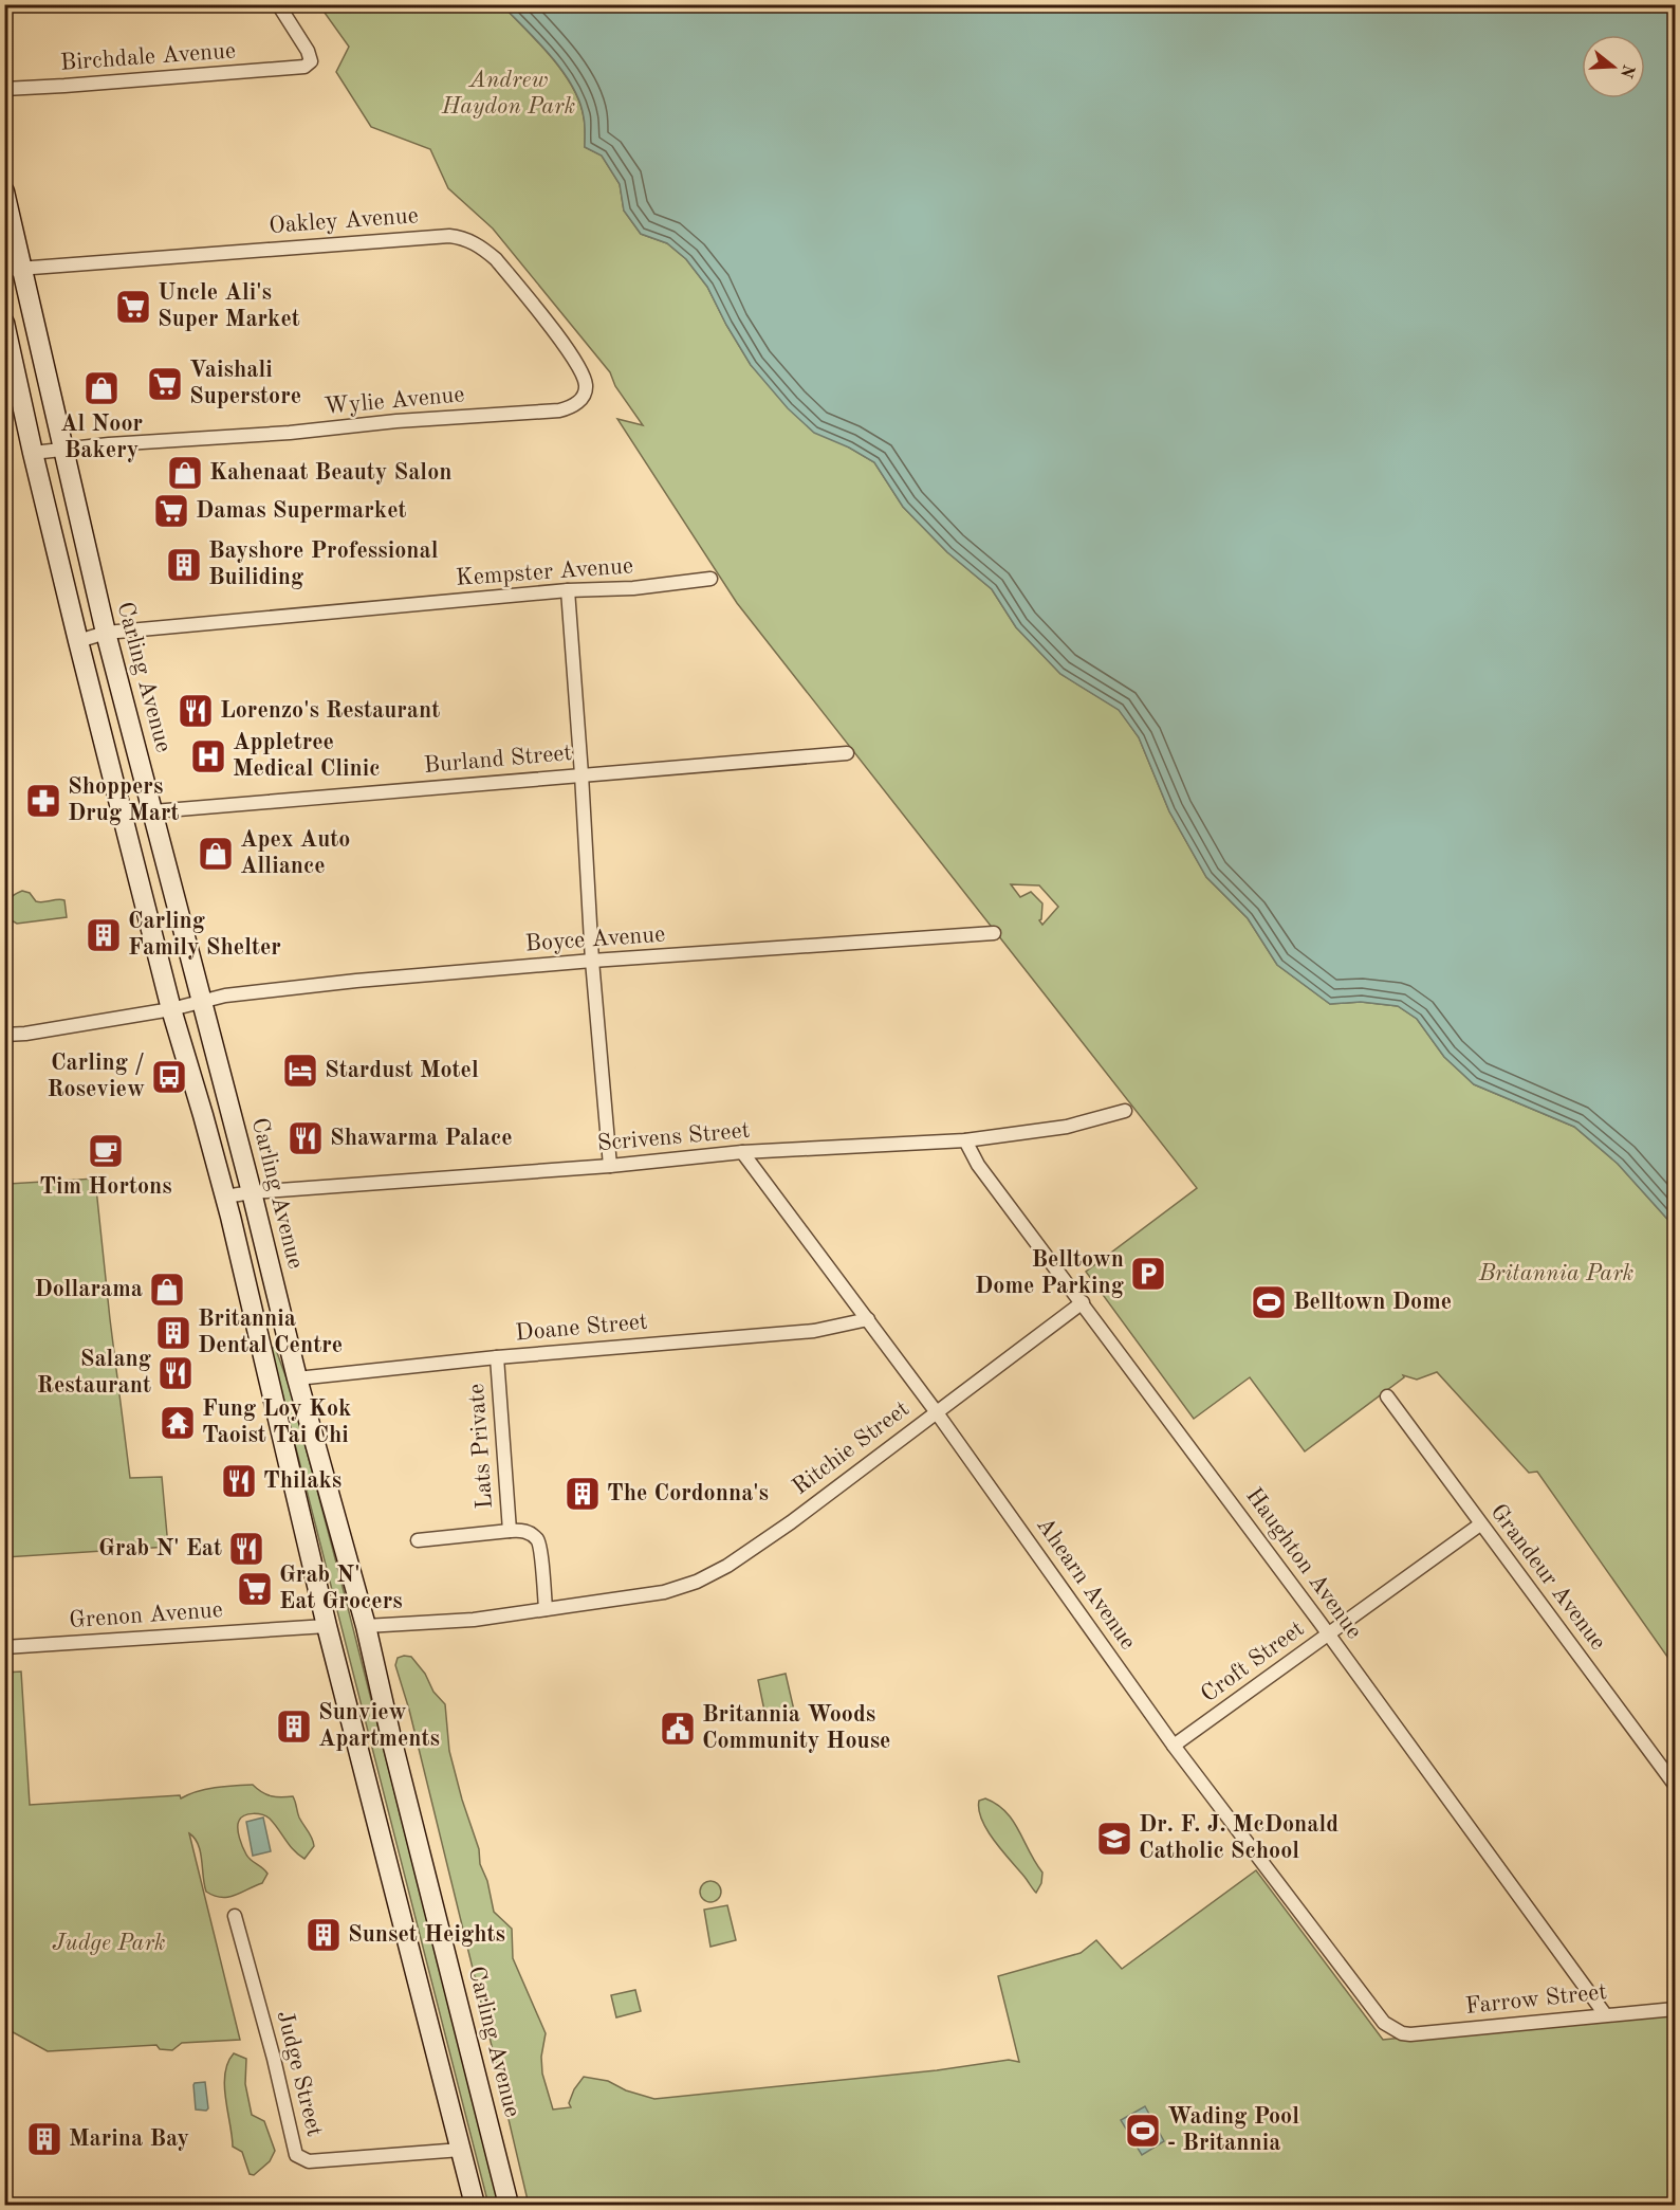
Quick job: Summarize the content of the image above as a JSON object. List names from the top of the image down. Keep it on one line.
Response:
{"streets":{"main road":["Carling Avenue"],"street":["Birchdale Avenue","Oakley Avenue","Wylie Avenue","Kempster Avenue","Burland Street","Boyce Avenue","Scrivens Street","Doane Street","Lats Private","Ritchie Street","Haughton Avenue","Grandeur Avenue","Ahearn Avenue","Grenon Avenue","Croft Street","Farrow Street","Judge Street"]},"crossings":[["Oakley Avenue","Wylie Avenue"],["Oakley Avenue","Carling Avenue"],["Wylie Avenue","Carling Avenue"],["Kempster Avenue","Carling Avenue"],["Carling Avenue","Burland Street"],["Carling Avenue","Boyce Avenue"],["Carling Avenue","Scrivens Street"],["Carling Avenue","Doane Street"],["Carling Avenue","Ritchie Street"],["Scrivens Street","Haughton Avenue"],["Scrivens Street","Ahearn Avenue"],["Doane Street","Lats Private"],["Doane Street","Ahearn Avenue"],["Ritchie Street","Haughton Avenue"],["Ritchie Street","Ahearn Avenue"],["Haughton Avenue","Croft Street"],["Haughton Avenue","Farrow Street"],["Grandeur Avenue","Croft Street"],["Ahearn Avenue","Croft Street"],["Ahearn Avenue","Farrow Street"]],"parks":["Andrew Haydon Park","Britannia Park","Judge Park"],"places":{"supermarket":["Uncle Ali's Super Market","Vaishali Superstore","Damas Supermarket","Grab N' Eat Grocers"],"shop":["Al Noor Bakery","Kahenaat Beauty Salon","Apex Auto Alliance","Dollarama"],"building":["Bayshore Professional Builiding","Carling Family Shelter","Britannia Dental Centre","The Cordonna's","Sunview Apartments","Sunset Heights","Marina Bay"],"restaurant":["Lorenzo's Restaurant","Shawarma Palace","Salang Restaurant","Thilaks","Grab N' Eat"],"hospital":["Appletree Medical Clinic"],"pharmacy":["Shoppers Drug Mart"],"hotel":["Stardust Motel"],"bus stop":["Carling / Roseview"],"cafe":["Tim Hortons"],"parking":["Belltown Dome Parking"],"sports":["Belltown Dome","Wading Pool - Britannia"],"temple":["Fung Loy Kok Taoist Tai Chi"],"public building":["Britannia Woods Community House"],"school or university":["Dr. F. J. McDonald Catholic School"]},"north":"right"}
